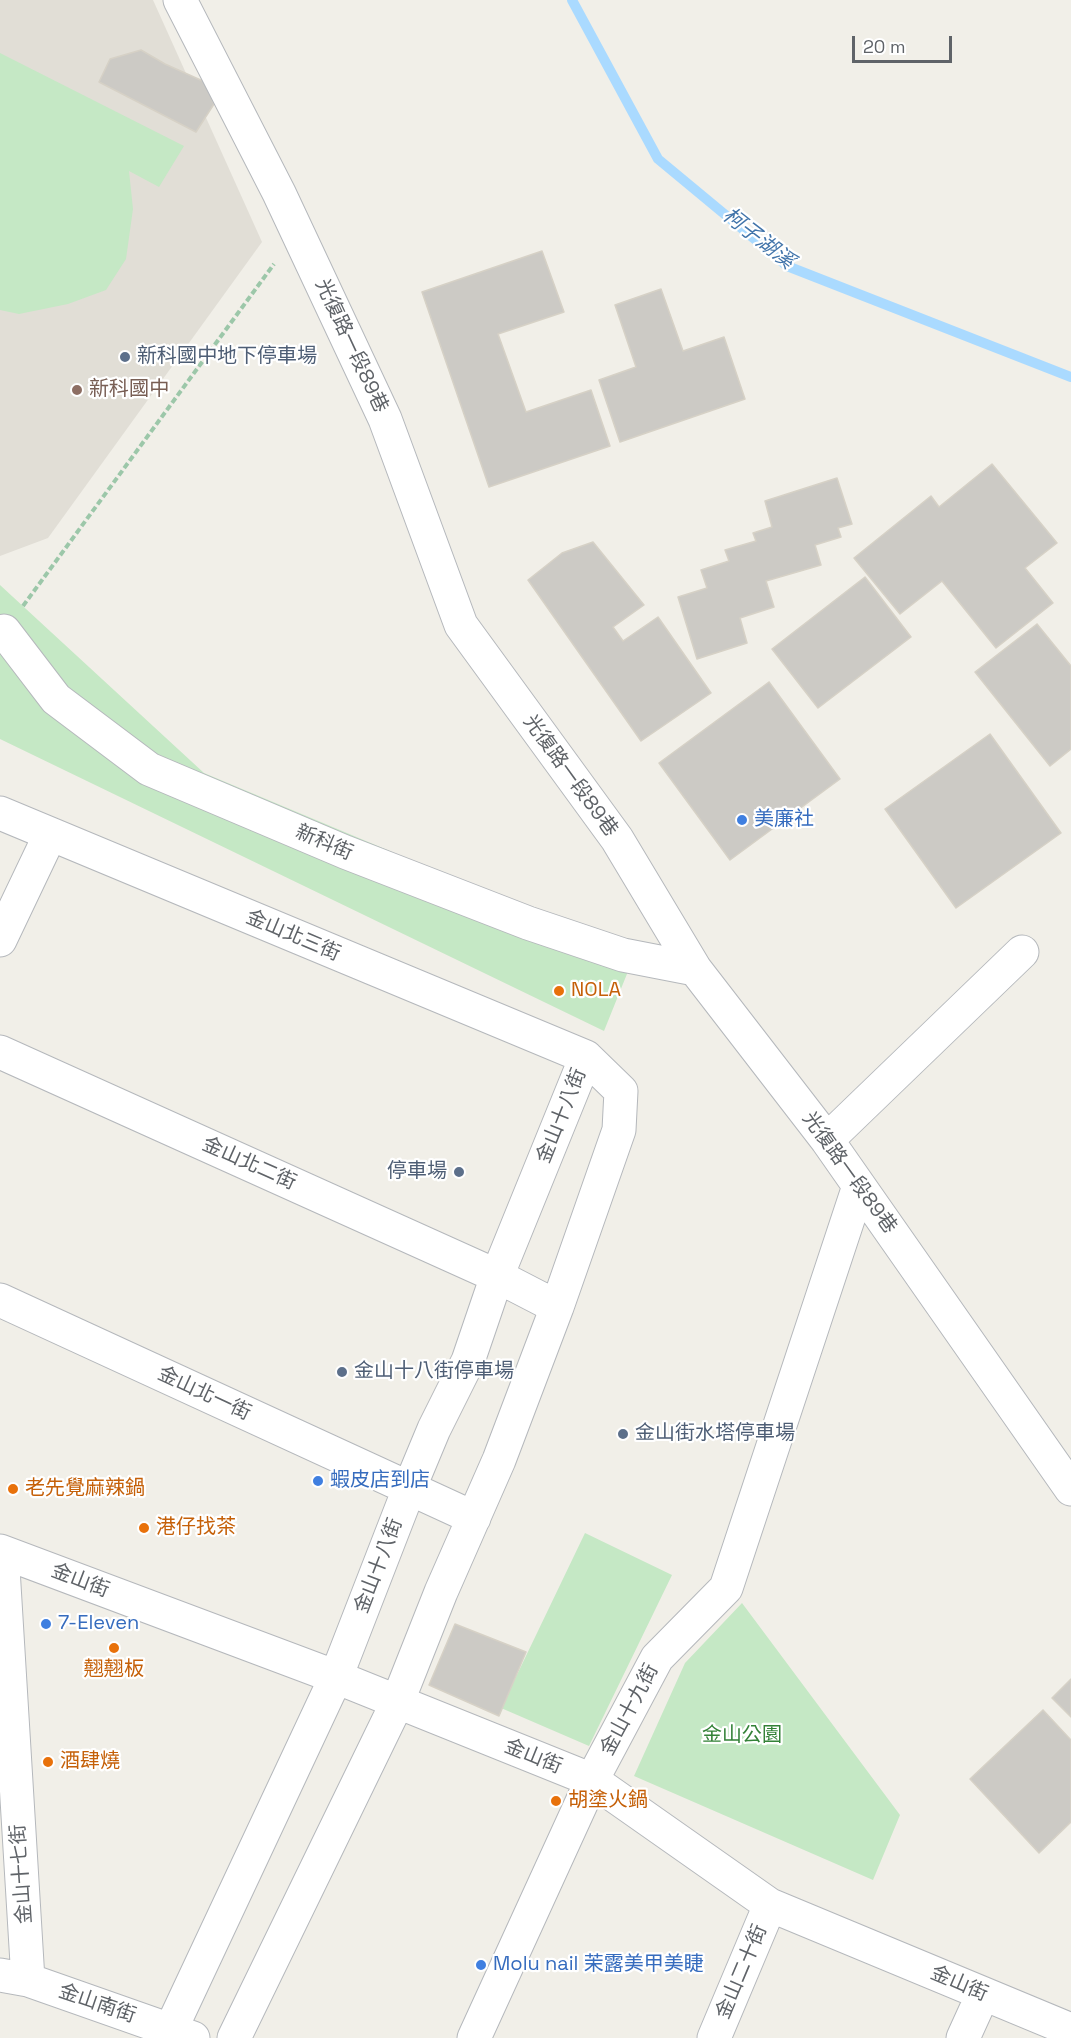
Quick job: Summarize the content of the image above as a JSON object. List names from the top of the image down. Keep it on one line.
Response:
{"streets":{"street":["光復路一段89巷","新科街","金山北三街","金山十八街","金山北二街","金山北一街","金山街","金山十九街","金山十七街","金山二十街","金山南街"]},"crossings":[["光復路一段89巷","新科街"],["光復路一段89巷","金山十九街"],["金山北三街","金山十八街"],["金山十八街","金山北二街"],["金山十八街","金山北一街"],["金山十八街","金山街"],["金山十八街","金山南街"],["金山街","金山十九街"],["金山街","金山十七街"],["金山街","金山二十街"],["金山十七街","金山南街"]],"water":["柯子湖溪"],"parks":["金山公園"],"places":["新科國中地下停車場","新科國中","美廉社","NOLA","停車場","金山十八街停車場","金山街水塔停車場","蝦皮店到店","老先覺麻辣鍋","港仔找茶","7-Eleven","翹翹板","酒肆燒","胡塗火鍋","Molu nail 茉露美甲美睫"],"scale_bar":"20 m"}
